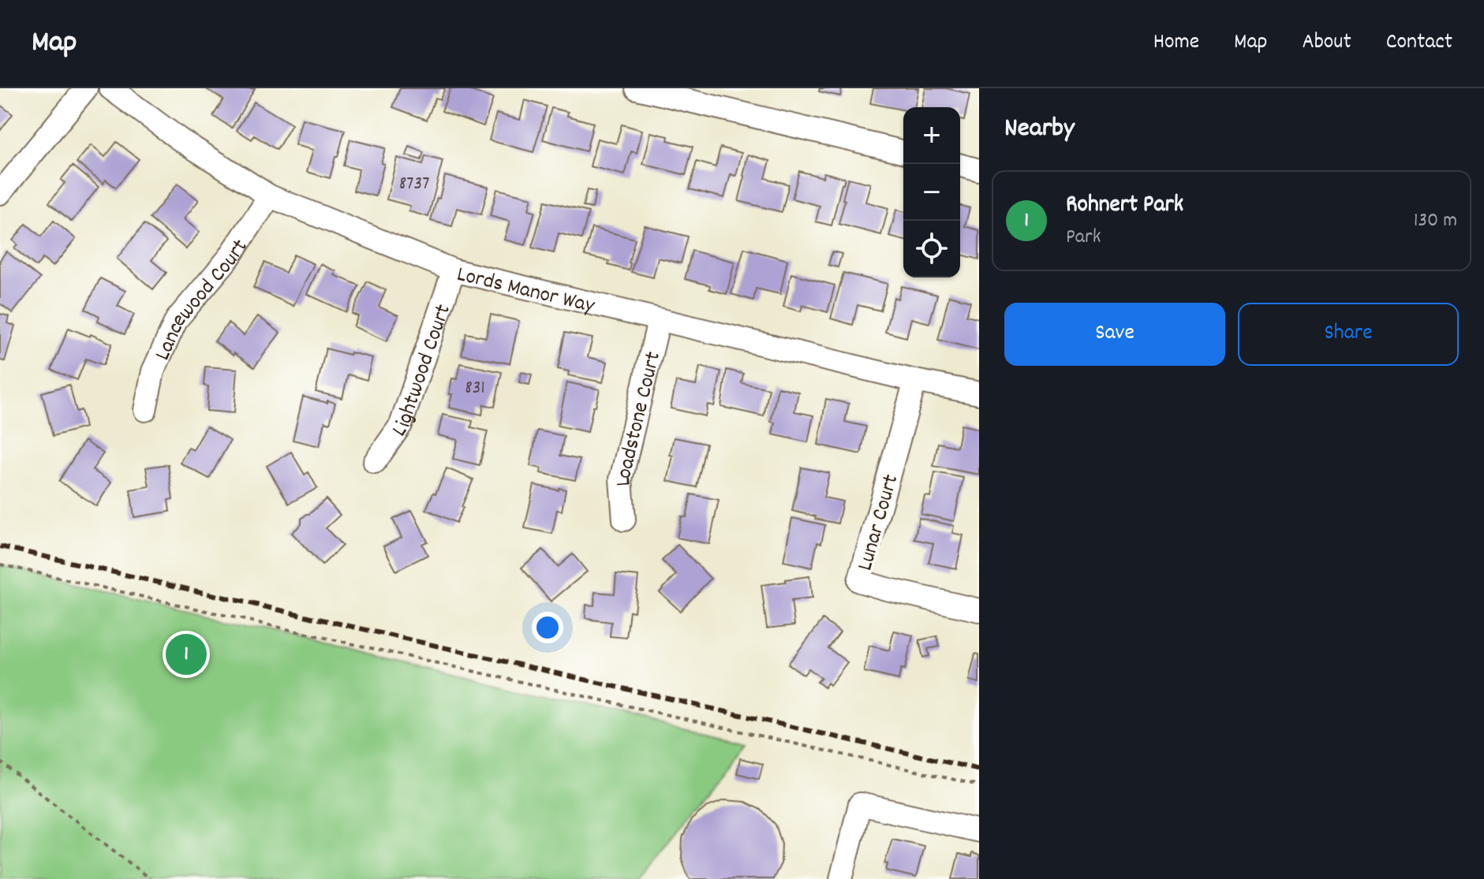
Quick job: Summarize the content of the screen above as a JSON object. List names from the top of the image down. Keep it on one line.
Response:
{"streets":{"street":["Lords Manor Way","Lancewood Court","Lightwood Court","Loadstone Court","Lunar Court"]},"crossings":[["Lords Manor Way","Lancewood Court"],["Lords Manor Way","Lightwood Court"],["Lords Manor Way","Loadstone Court"],["Lords Manor Way","Lunar Court"]],"house_numbers":["8737","831"],"page":{"header":"Map","nav":["Home","Map","About","Contact"],"heading":"Nearby","map_buttons":["+","−"],"list":[{"mark":"1","name":"Rohnert Park","note":"Park","value":"130 m"}],"buttons":["Save","Share"],"pins":"1"}}
